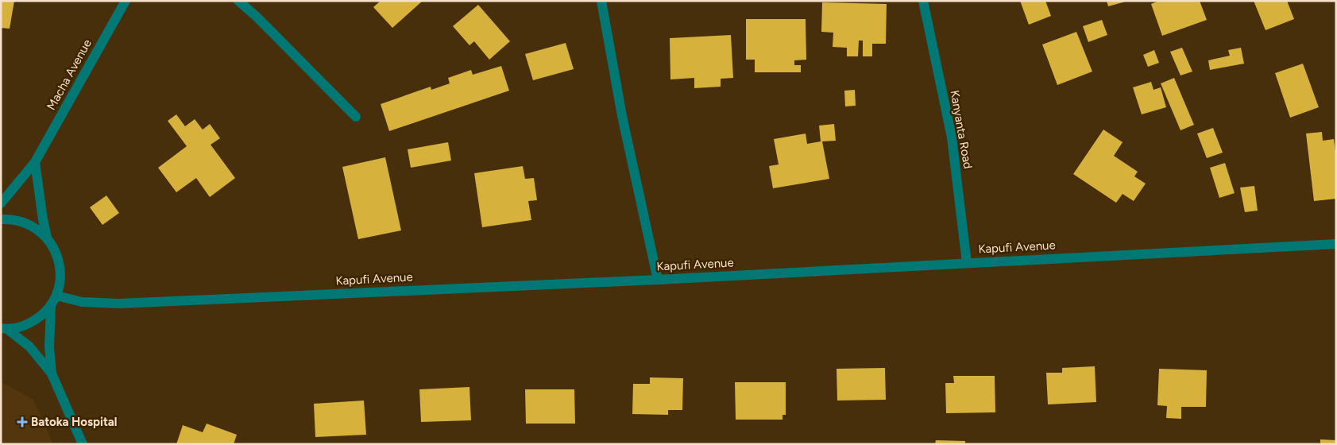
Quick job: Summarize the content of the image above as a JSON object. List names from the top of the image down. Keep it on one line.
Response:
{"streets":{"street":["Macha Avenue","Kanyanta Road","Kapufi Avenue"]},"crossings":[["Kanyanta Road","Kapufi Avenue"]],"places":{"health":["Batoka Hospital"]}}
